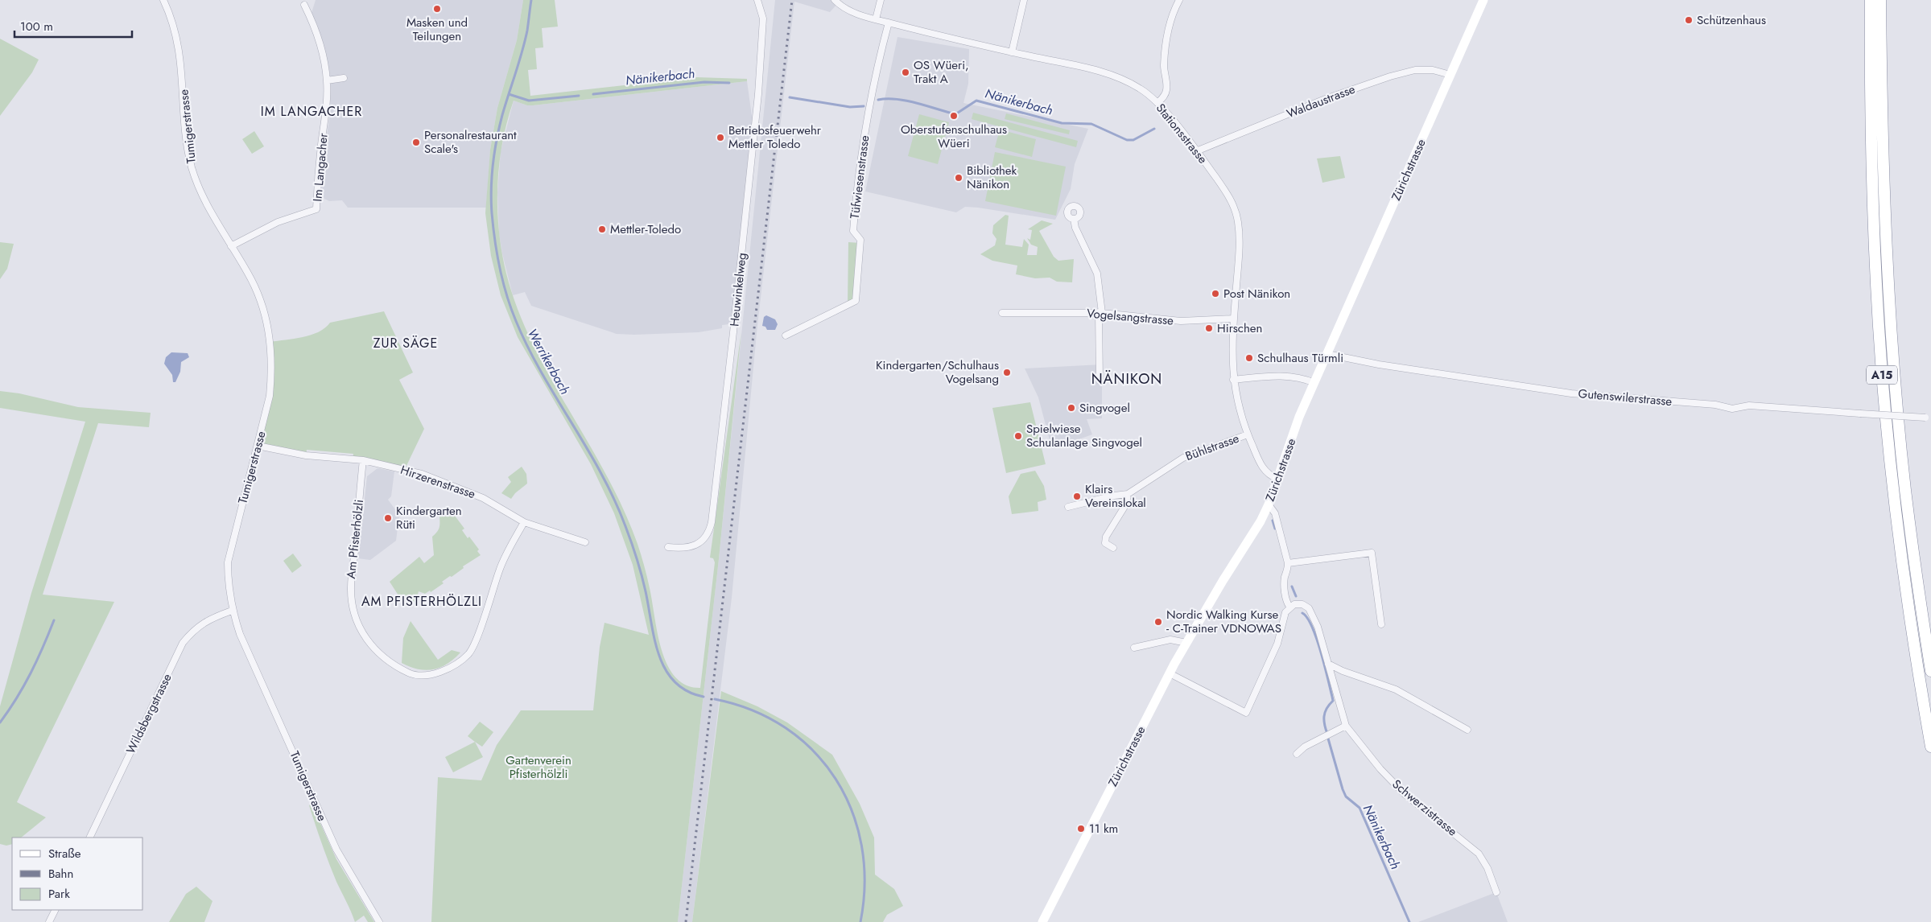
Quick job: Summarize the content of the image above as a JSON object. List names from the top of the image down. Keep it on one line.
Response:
{"streets":{"highway":["A15"],"main road":["Zürichstrasse"],"street":["Waldaustrasse","Tumigerstrasse","Stationsstrasse","Im Langacher","Tüfwiesenstrasse","Heuwinkelweg","Vogelsangstrasse","Gutenswilerstrasse","Bühlstrasse","Hirzerenstrasse","Am Pfisterhölzli","Wildsbergstrasse","Schwerzistrasse"]},"crossings":[["Waldaustrasse","Stationsstrasse"],["Waldaustrasse","Zürichstrasse"],["Tumigerstrasse","Im Langacher"],["Tumigerstrasse","Hirzerenstrasse"],["Tumigerstrasse","Wildsbergstrasse"],["Stationsstrasse","Zürichstrasse"],["Stationsstrasse","Tüfwiesenstrasse"],["Stationsstrasse","Vogelsangstrasse"],["Stationsstrasse","Bühlstrasse"],["Zürichstrasse","Gutenswilerstrasse"],["Hirzerenstrasse","Am Pfisterhölzli"]],"districts":["IM LANGACHER","ZUR SÄGE","NÄNIKON","AM PFISTERHÖLZLI"],"water":["Nänikerbach","Werrikerbach"],"parks":["Gartenverein Pfisterhölzli"],"places":["Masken und Teilungen","Schützenhaus","OS Wüeri, Trakt A","Oberstufenschulhaus Wüeri","Betriebsfeuerwehr Mettler Toledo","Personalrestaurant Scale's","Bibliothek Nänikon","Mettler-Toledo","Post Nänikon","Hirschen","Schulhaus Türmli","Kindergarten/Schulhaus Vogelsang","Singvogel","Spielwiese Schulanlage Singvogel","Klairs Vereinslokal","Kindergarten Rüti","Nordic Walking Kurse - C-Trainer VDNOWAS","11 km"],"legend":["Straße","Bahn","Park"],"scale_bar":"100 m"}
